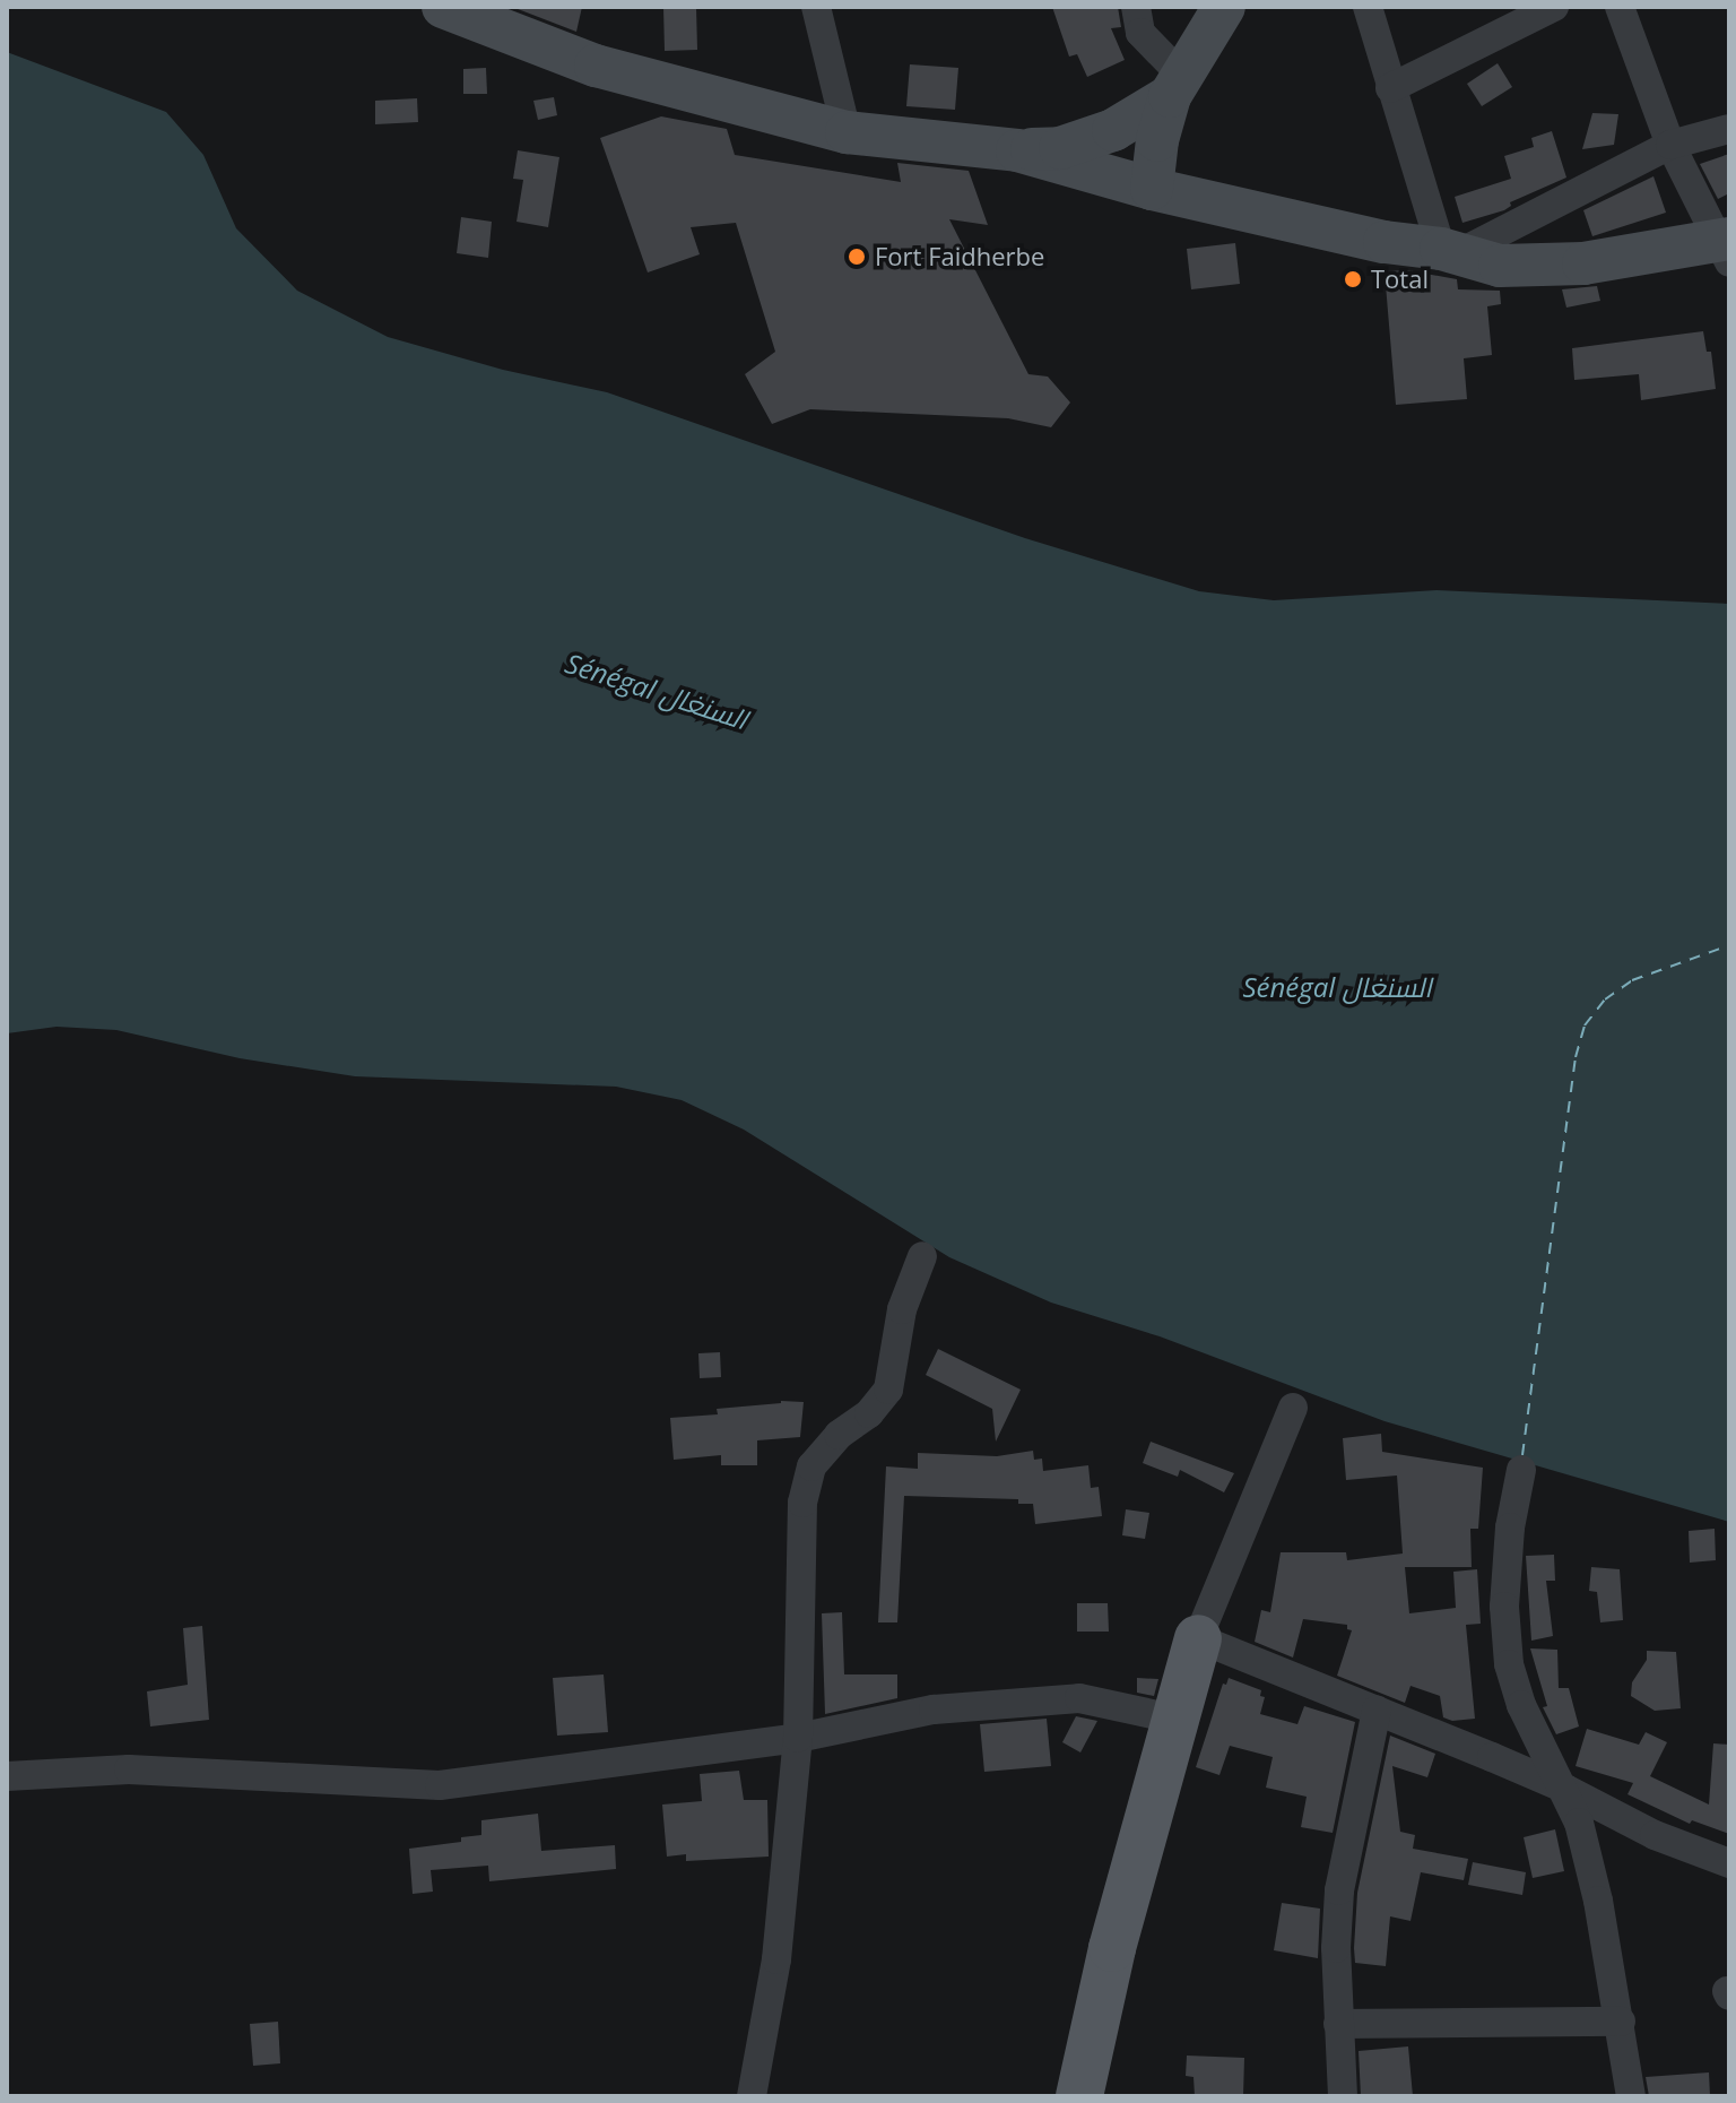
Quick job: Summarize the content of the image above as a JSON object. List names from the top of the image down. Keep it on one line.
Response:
{"water":["Sénégal السنغال"],"places":["Fort Faidherbe","Total"]}
